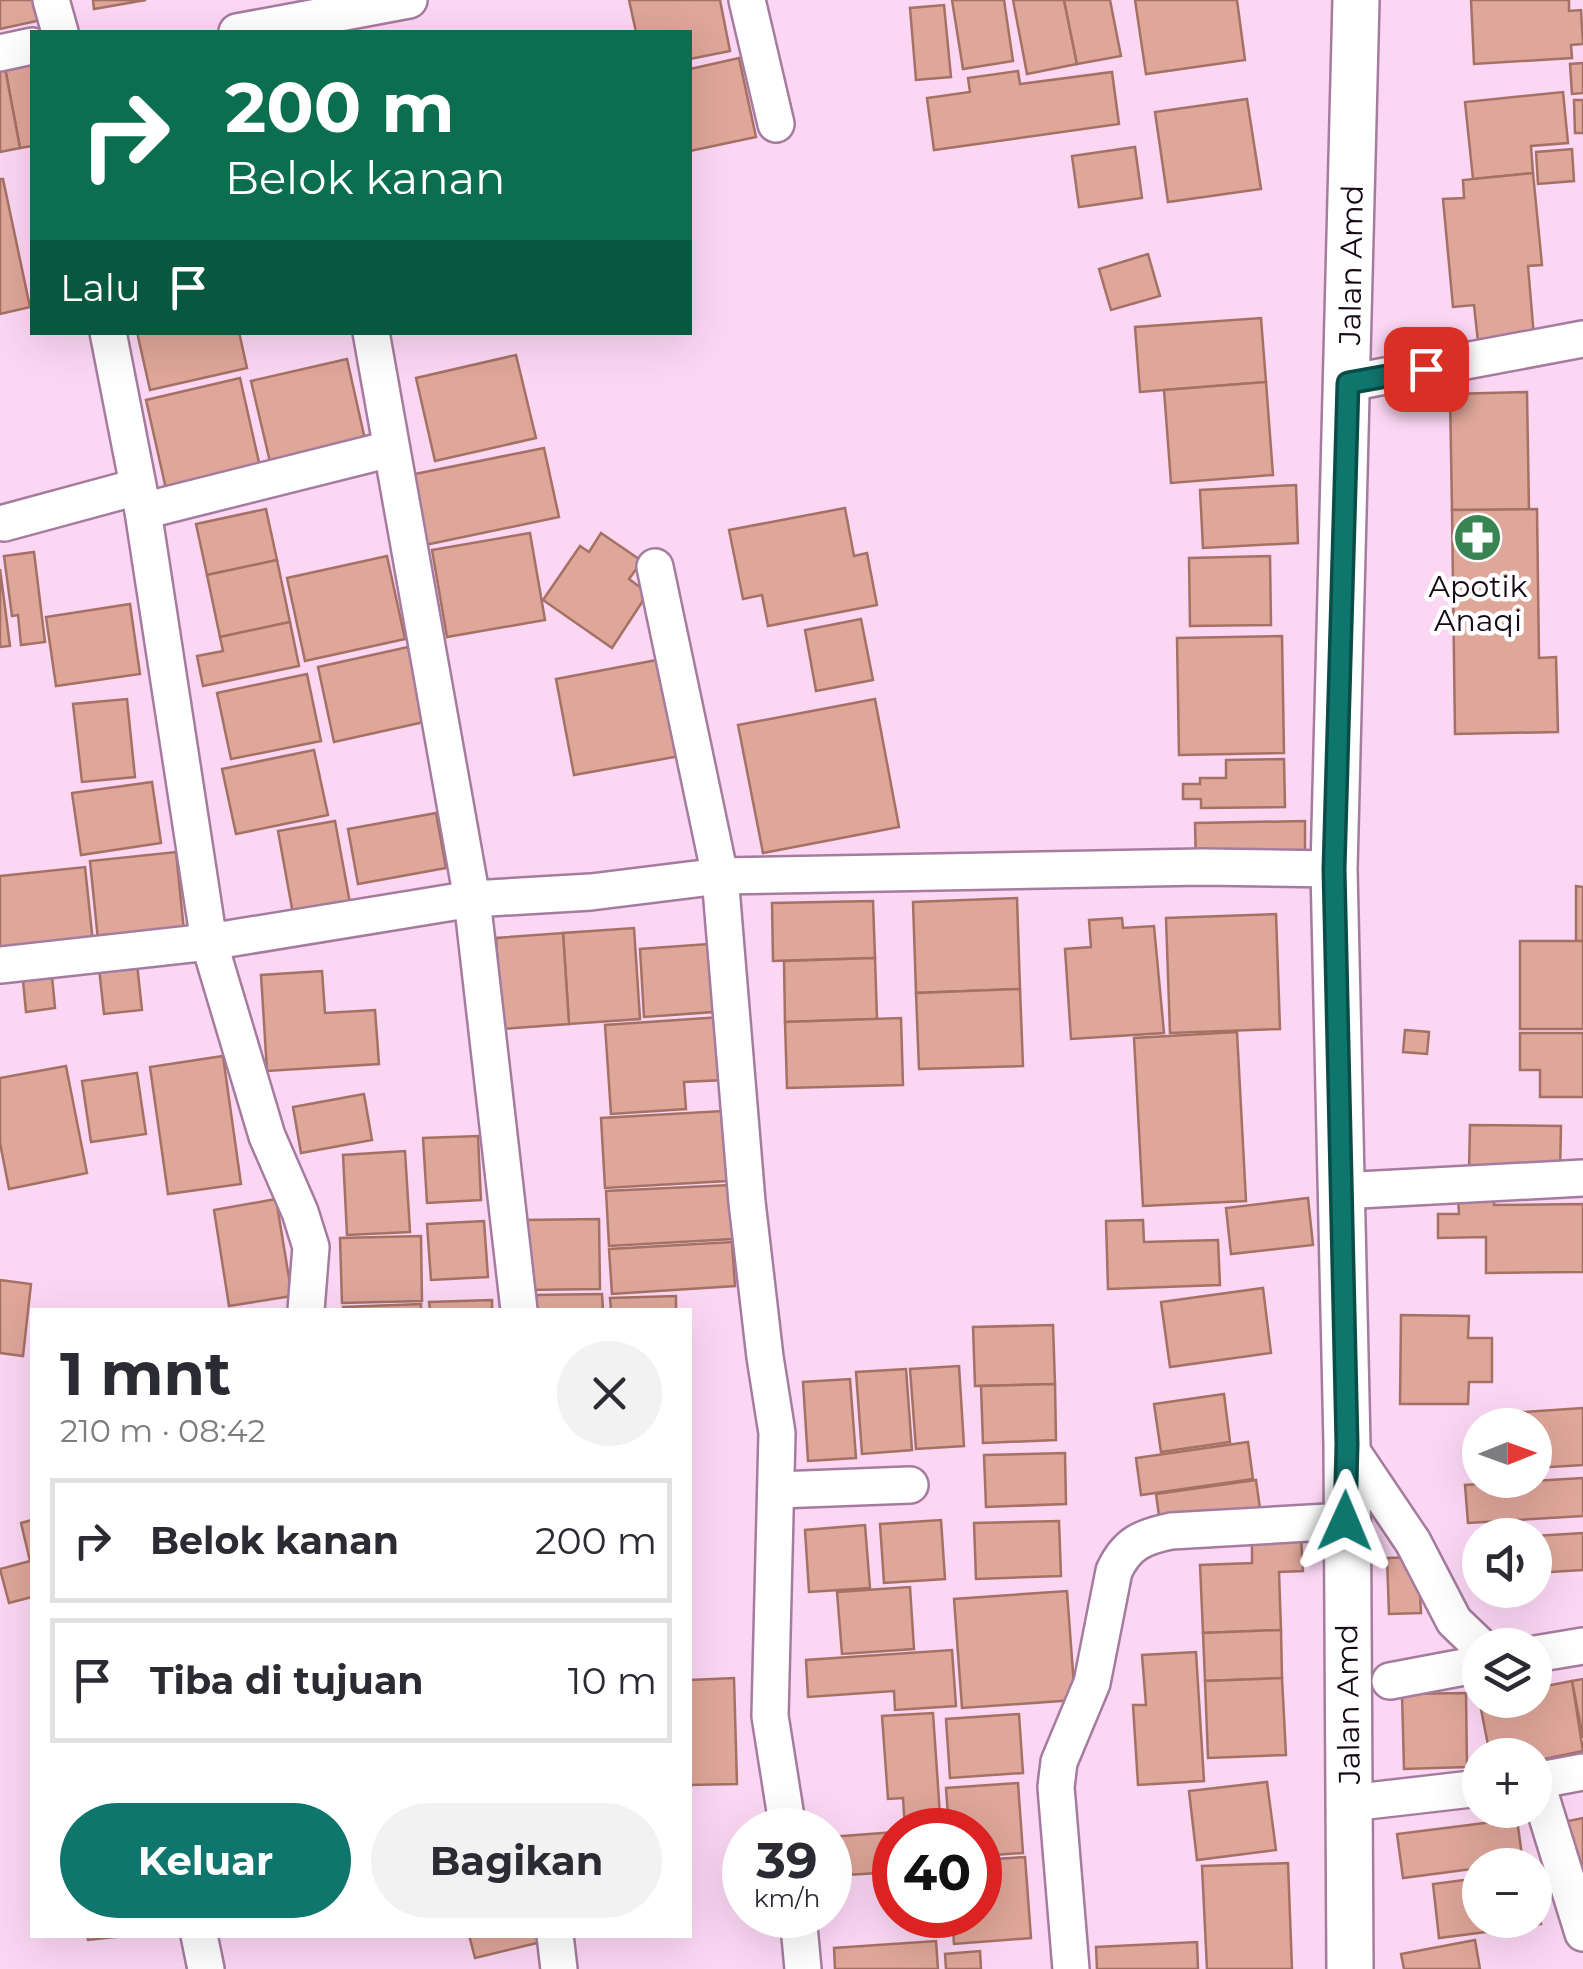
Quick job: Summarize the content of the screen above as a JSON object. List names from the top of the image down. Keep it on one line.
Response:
{"streets":{"street":["Jalan Amd"]},"places":{"pharmacy":["Apotik Anaqi"]},"north":"right","page":{"turn":["200 m","Belok kanan"],"then":"Lalu","heading":["1 mnt","210 m · 08:42"],"map_buttons":["+","−"],"list":[{"name":"Belok kanan","value":"200 m"},{"name":"Tiba di tujuan","value":"10 m"}],"buttons":["Keluar","Bagikan"],"speed":"39 km/h","limit":"40"}}
